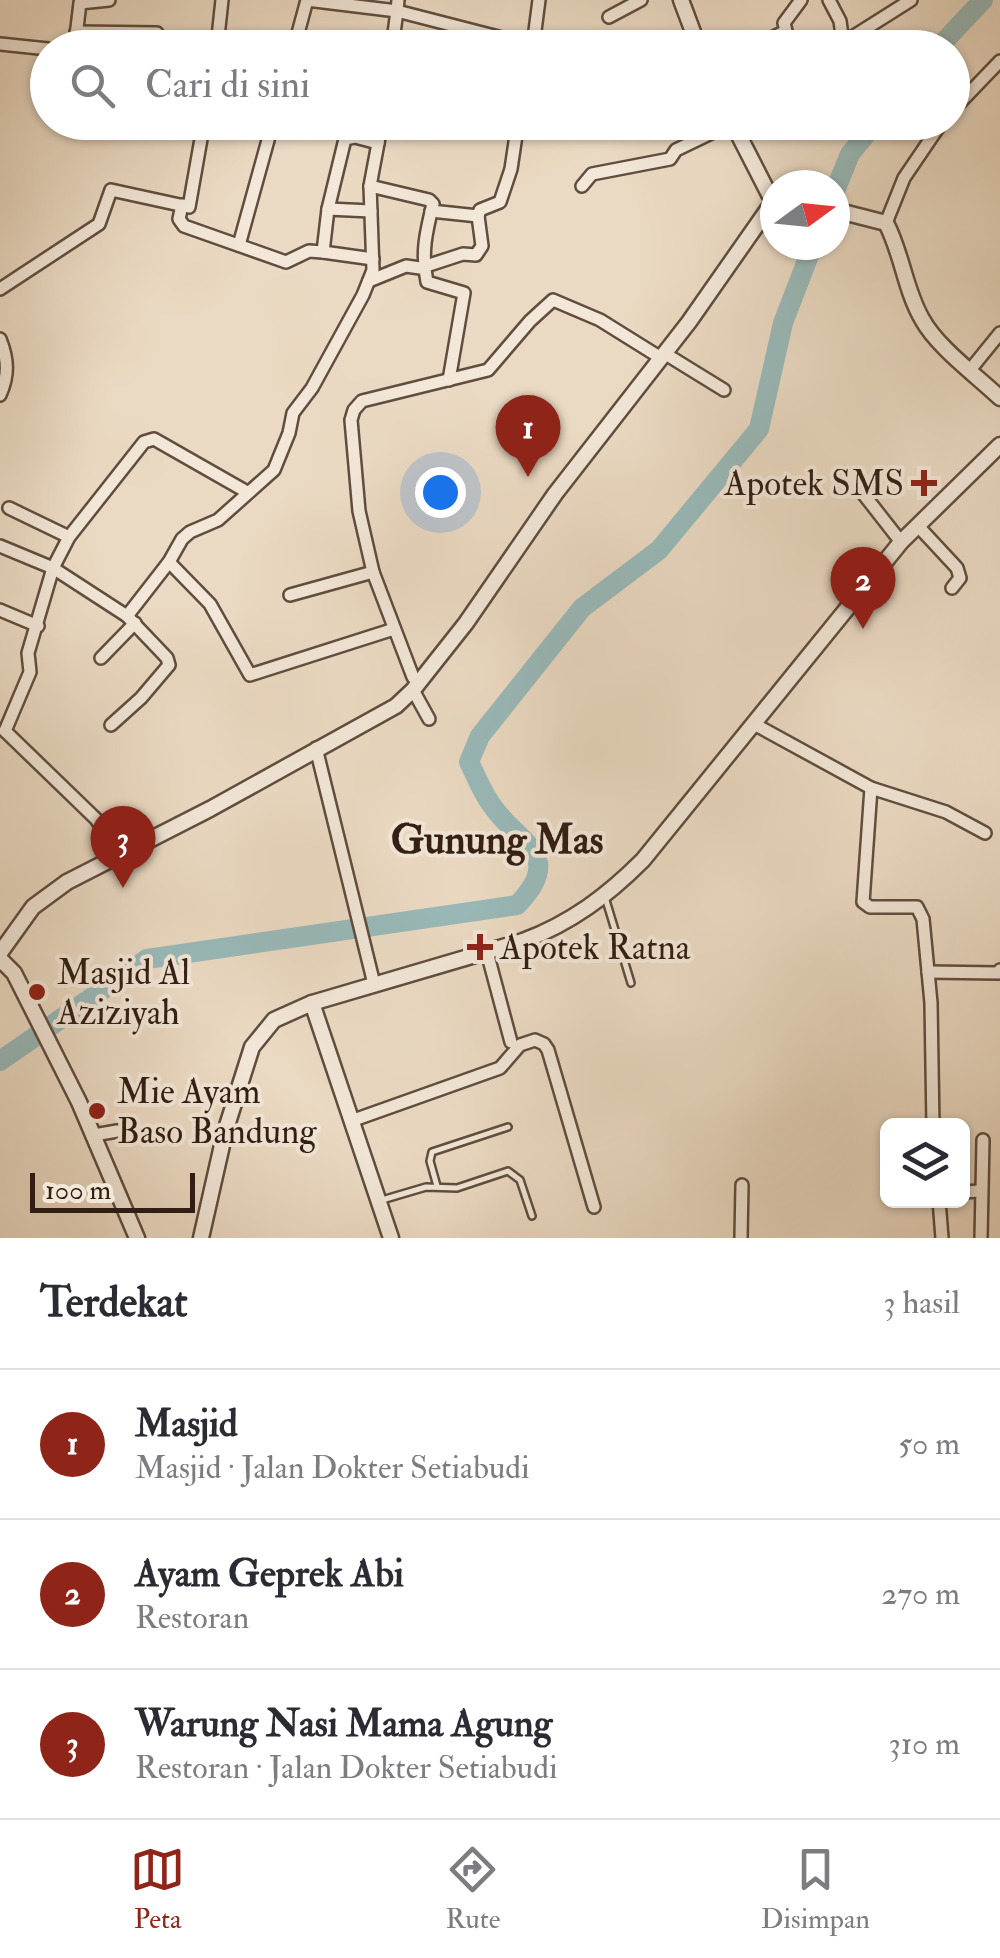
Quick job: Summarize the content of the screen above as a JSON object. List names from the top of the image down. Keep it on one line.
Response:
{"districts":["Gunung Mas"],"places":{"health":["Apotek SMS","Apotek Ratna"],"other":["Masjid Al Aziziyah","Mie Ayam Baso Bandung"]},"scale_bar":"100 m","north":"right","page":{"search":"Cari di sini","pins":["1","2","3"],"scale":"100 m","heading":["Terdekat","3 hasil"],"list":[{"mark":"1","name":"Masjid","note":"Masjid · Jalan Dokter Setiabudi","value":"50 m"},{"mark":"2","name":"Ayam Geprek Abi","note":"Restoran","value":"270 m"},{"mark":"3","name":"Warung Nasi Mama Agung","note":"Restoran · Jalan Dokter Setiabudi","value":"310 m"}],"nav":["Peta","Rute","Disimpan"]}}
